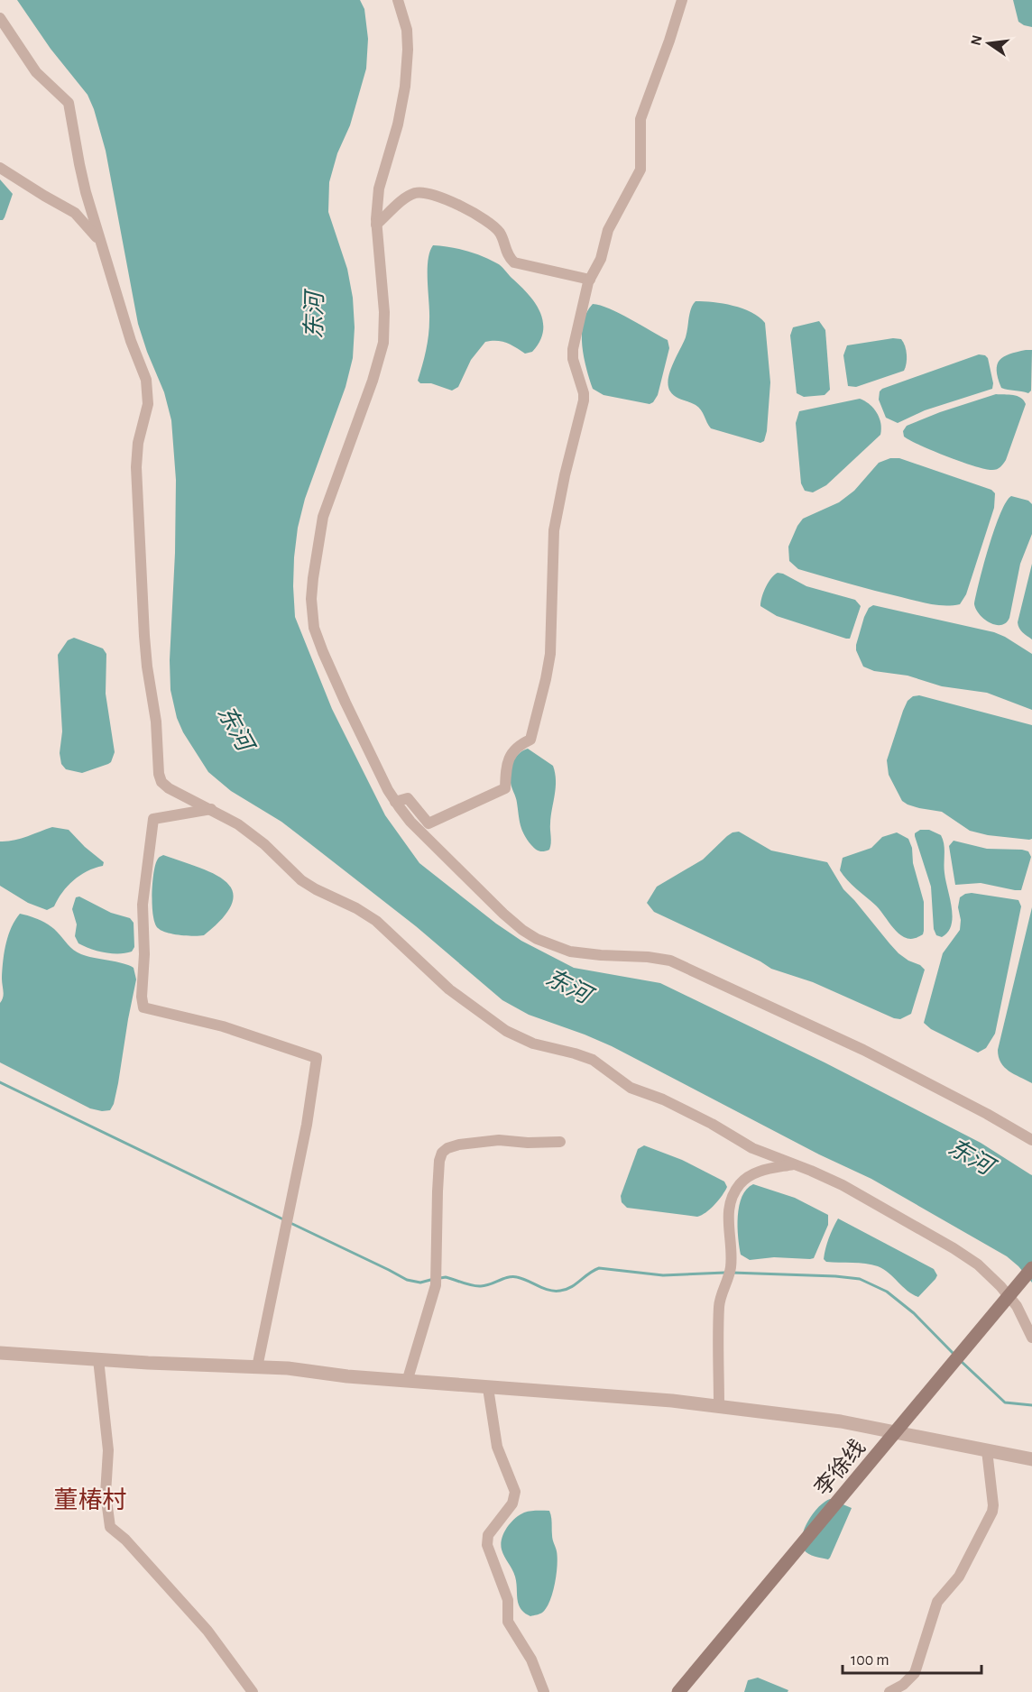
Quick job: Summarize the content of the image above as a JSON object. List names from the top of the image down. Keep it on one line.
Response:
{"streets":{"main road":["李徐线"]},"districts":["董椿村"],"water":["东河"],"scale_bar":"100 m","north":"left"}
